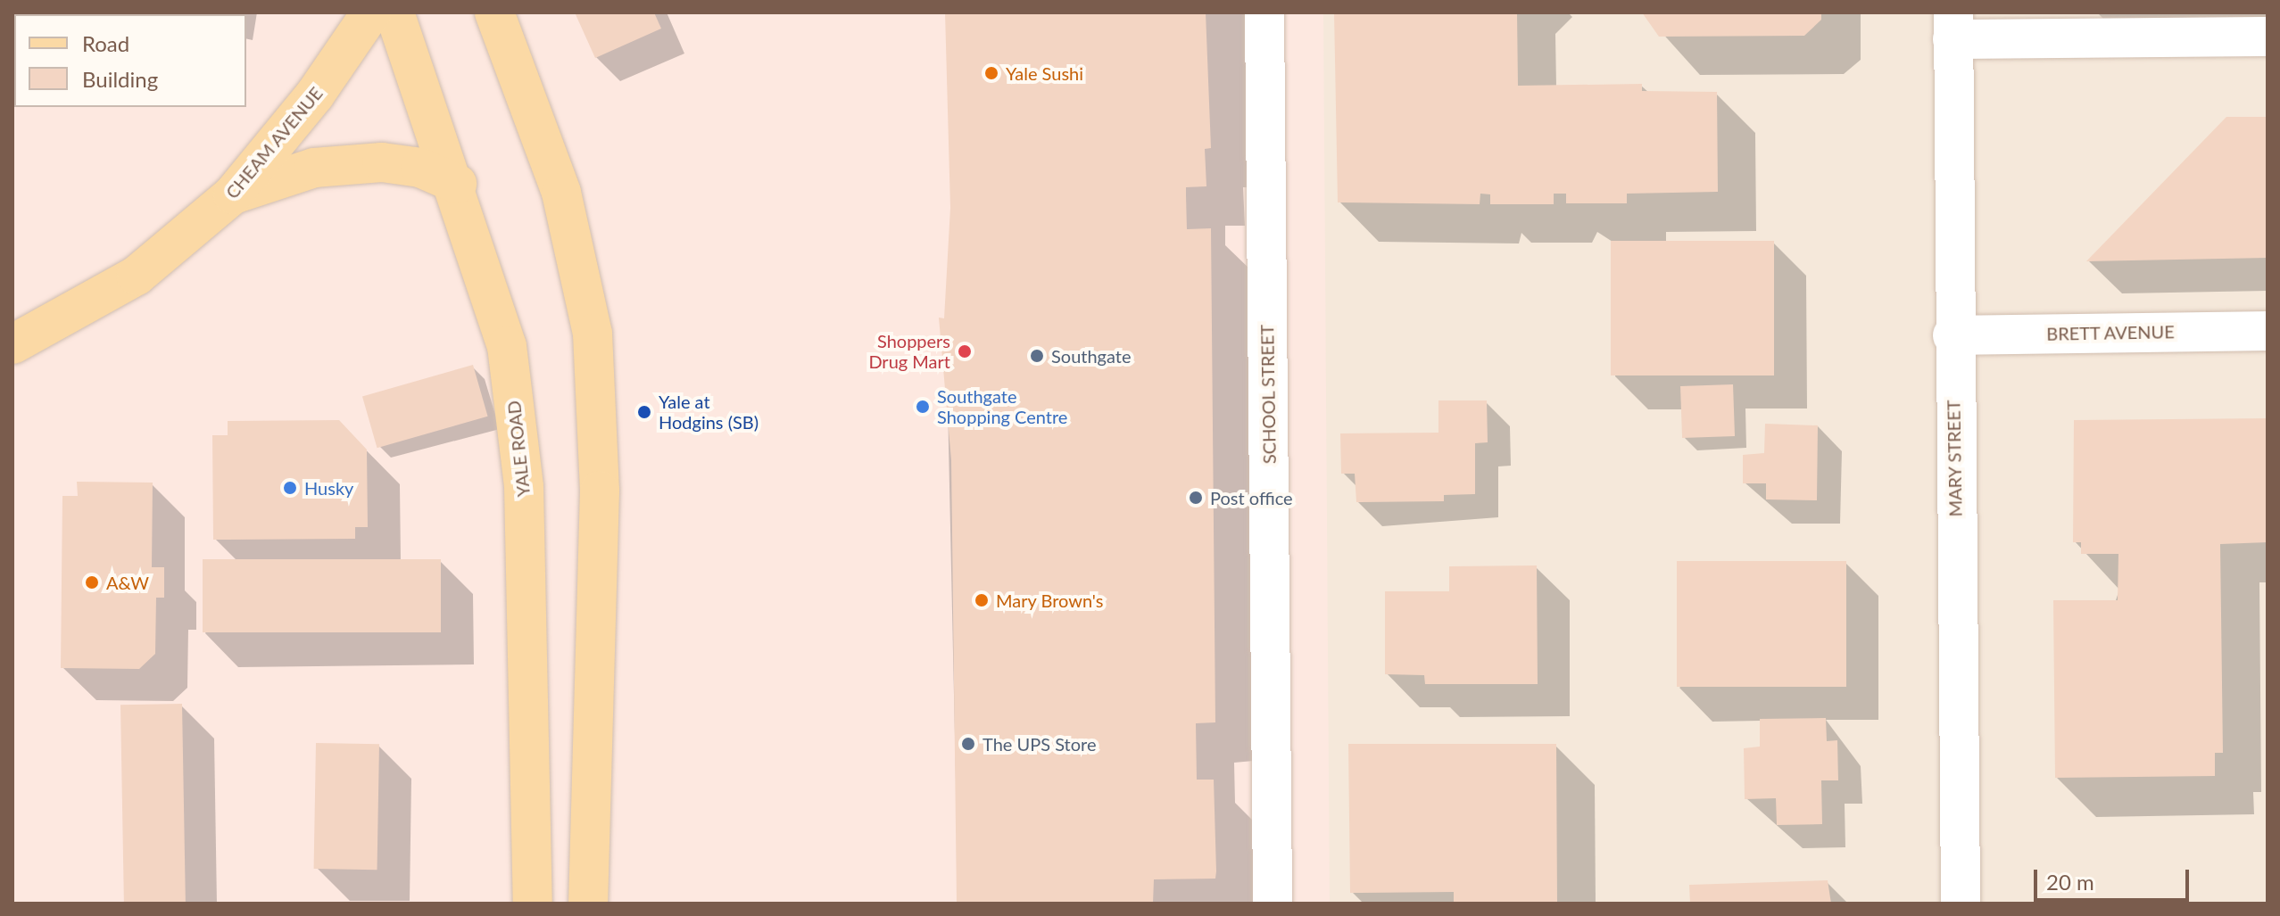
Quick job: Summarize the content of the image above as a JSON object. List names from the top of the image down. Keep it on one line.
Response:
{"streets":{"main road":["CHEAM AVENUE","YALE ROAD"],"street":["BRETT AVENUE","SCHOOL STREET","MARY STREET"]},"crossings":[["BRETT AVENUE","MARY STREET"]],"places":["Yale Sushi","Shoppers Drug Mart","Southgate","Southgate Shopping Centre","Yale at Hodgins (SB)","Husky","Post office","A&W","Mary Brown's","The UPS Store"],"legend":["Road","Building"],"scale_bar":"20 m"}
